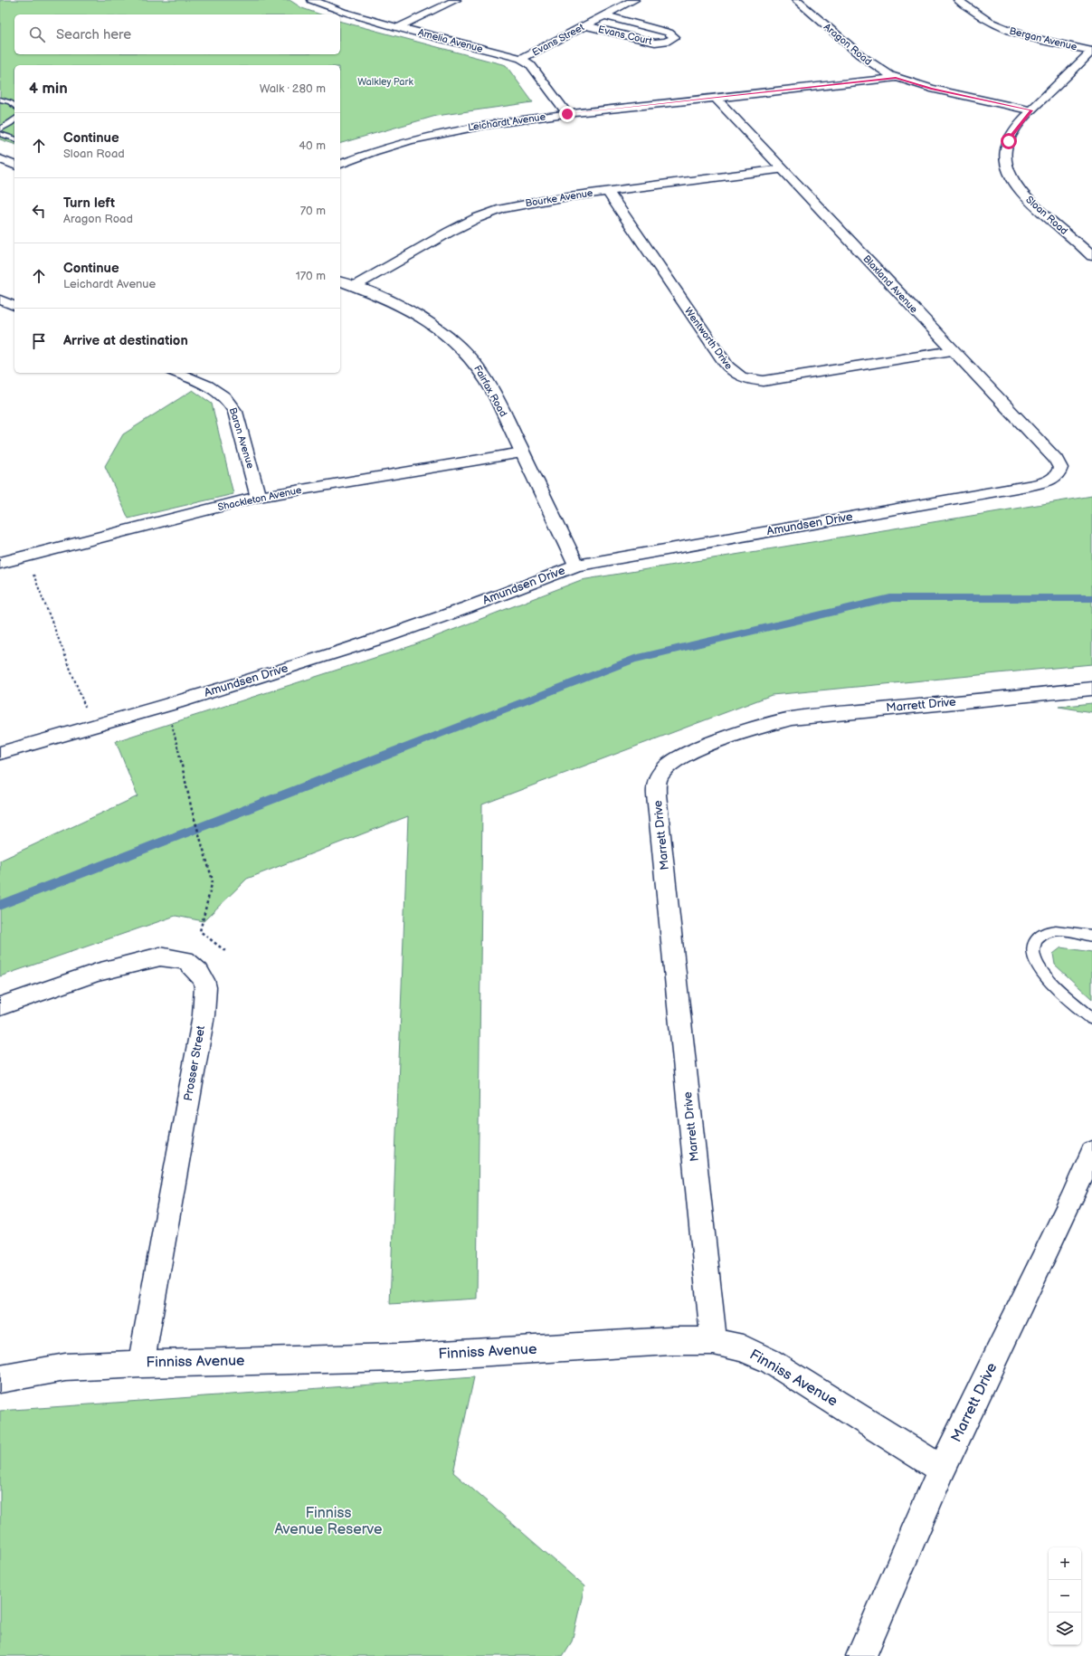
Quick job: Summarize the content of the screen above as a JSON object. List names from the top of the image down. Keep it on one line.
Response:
{"streets":{"street":["Evans Court","Bergan Avenue","Evans Street","Amelia Avenue","Aragon Road","Leichardt Avenue","Bourke Avenue","Sloan Road","Blaxland Avenue","Wentworth Drive","Fairfax Road","Baron Avenue","Shackleton Avenue","Amundsen Drive","Marrett Drive","Prosser Street","Finniss Avenue"]},"crossings":[["Evans Court","Evans Street"],["Bergan Avenue","Sloan Road"],["Evans Street","Amelia Avenue"],["Amelia Avenue","Leichardt Avenue"],["Aragon Road","Leichardt Avenue"],["Aragon Road","Sloan Road"],["Leichardt Avenue","Blaxland Avenue"],["Bourke Avenue","Blaxland Avenue"],["Bourke Avenue","Wentworth Drive"],["Bourke Avenue","Fairfax Road"],["Blaxland Avenue","Wentworth Drive"],["Blaxland Avenue","Amundsen Drive"],["Fairfax Road","Shackleton Avenue"],["Fairfax Road","Amundsen Drive"],["Baron Avenue","Shackleton Avenue"],["Marrett Drive","Finniss Avenue"],["Prosser Street","Finniss Avenue"]],"parks":["Walkley Park","Finniss Avenue Reserve"],"page":{"search":"Search here","heading":["4 min","Walk · 280 m"],"list":[["Continue","Sloan Road","40 m"],["Turn left","Aragon Road","70 m"],["Continue","Leichardt Avenue","170 m"],"Arrive at destination"],"map_buttons":["+","−"]}}
